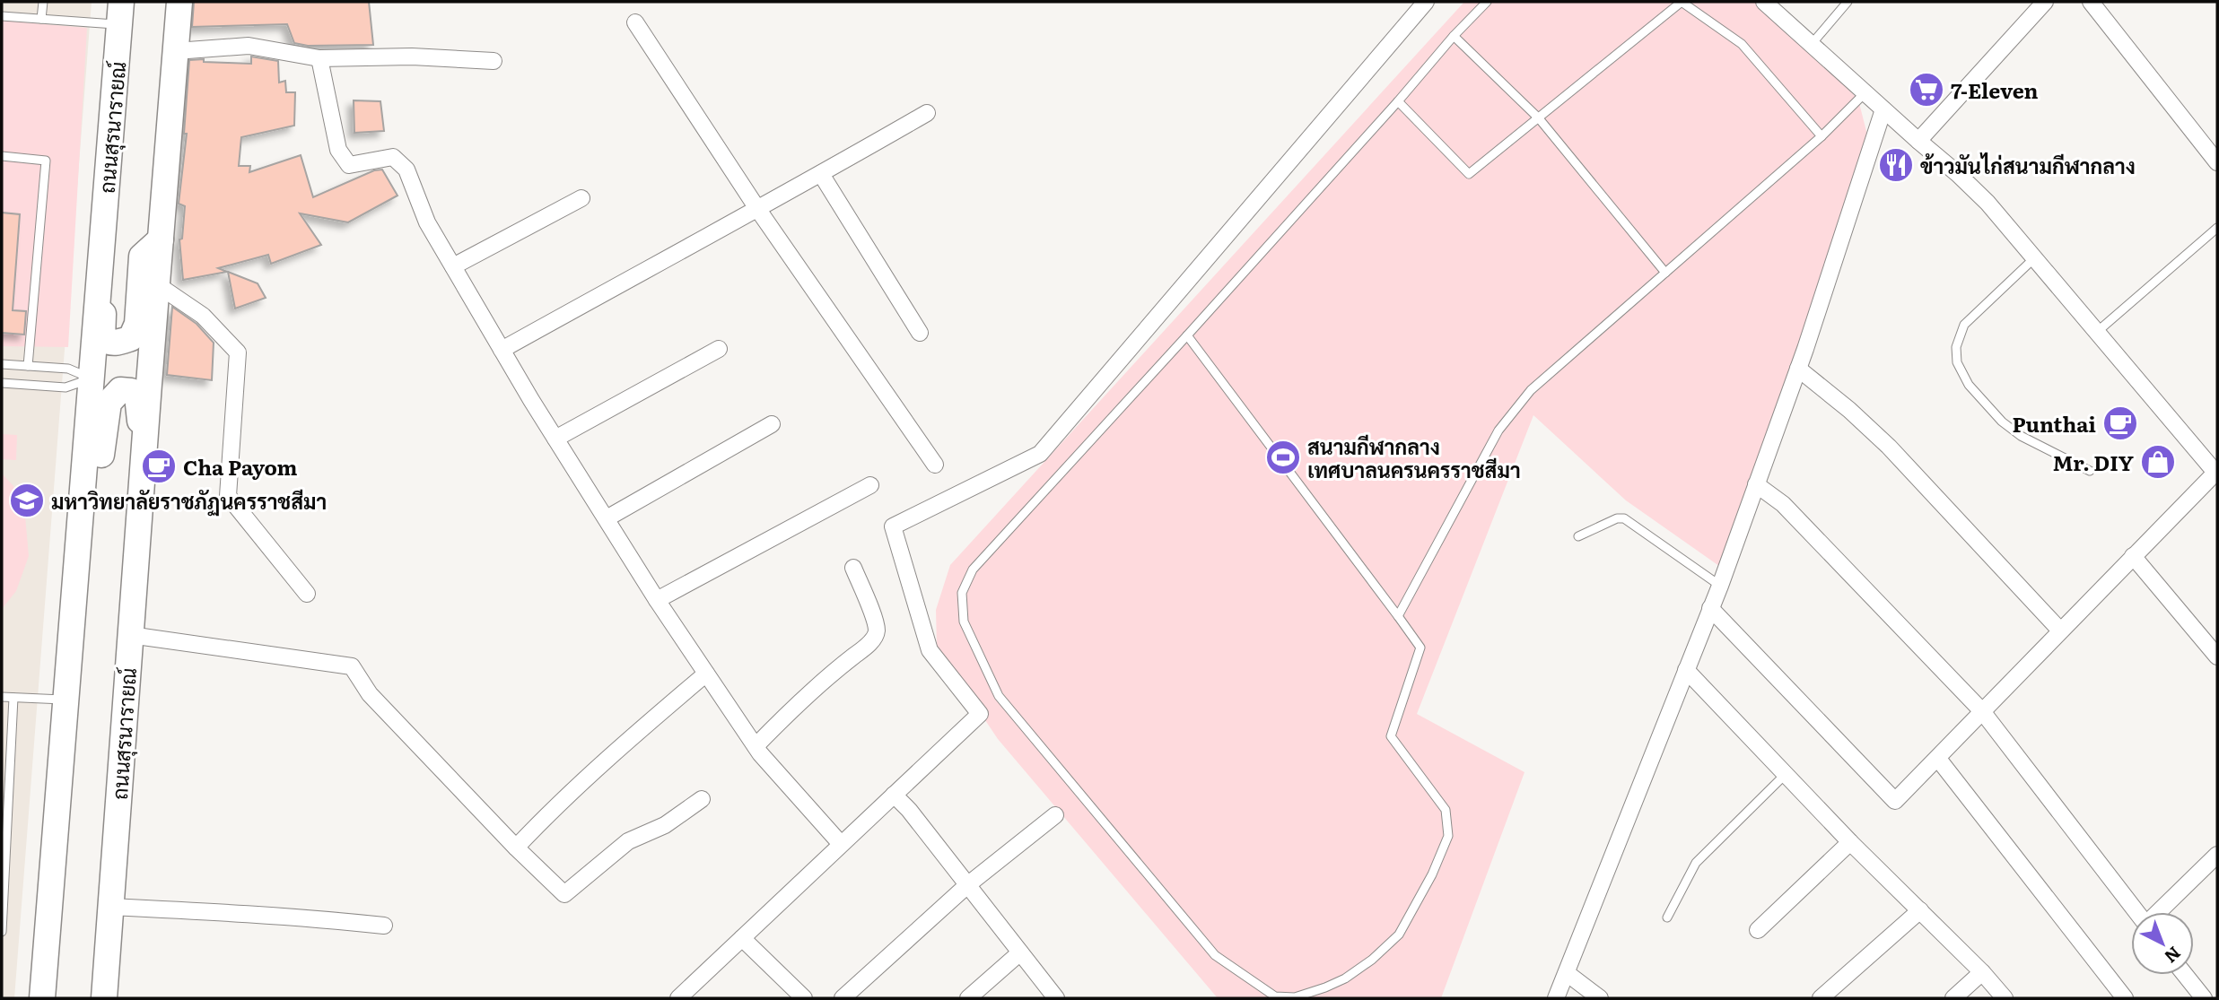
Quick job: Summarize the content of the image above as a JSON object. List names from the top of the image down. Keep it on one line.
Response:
{"streets":{"main road":["ถนนสุรนารายณ์"]},"places":{"supermarket":["7-Eleven"],"restaurant":["ข้าวมันไก่สนามกีฬากลาง"],"cafe":["Punthai","Cha Payom"],"sports":["สนามกีฬากลาง เทศบาลนครนครราชสีมา"],"shop":["Mr. DIY"],"school or university":["มหาวิทยาลัยราชภัฏนครราชสีมา"]},"north":"bottom right"}
